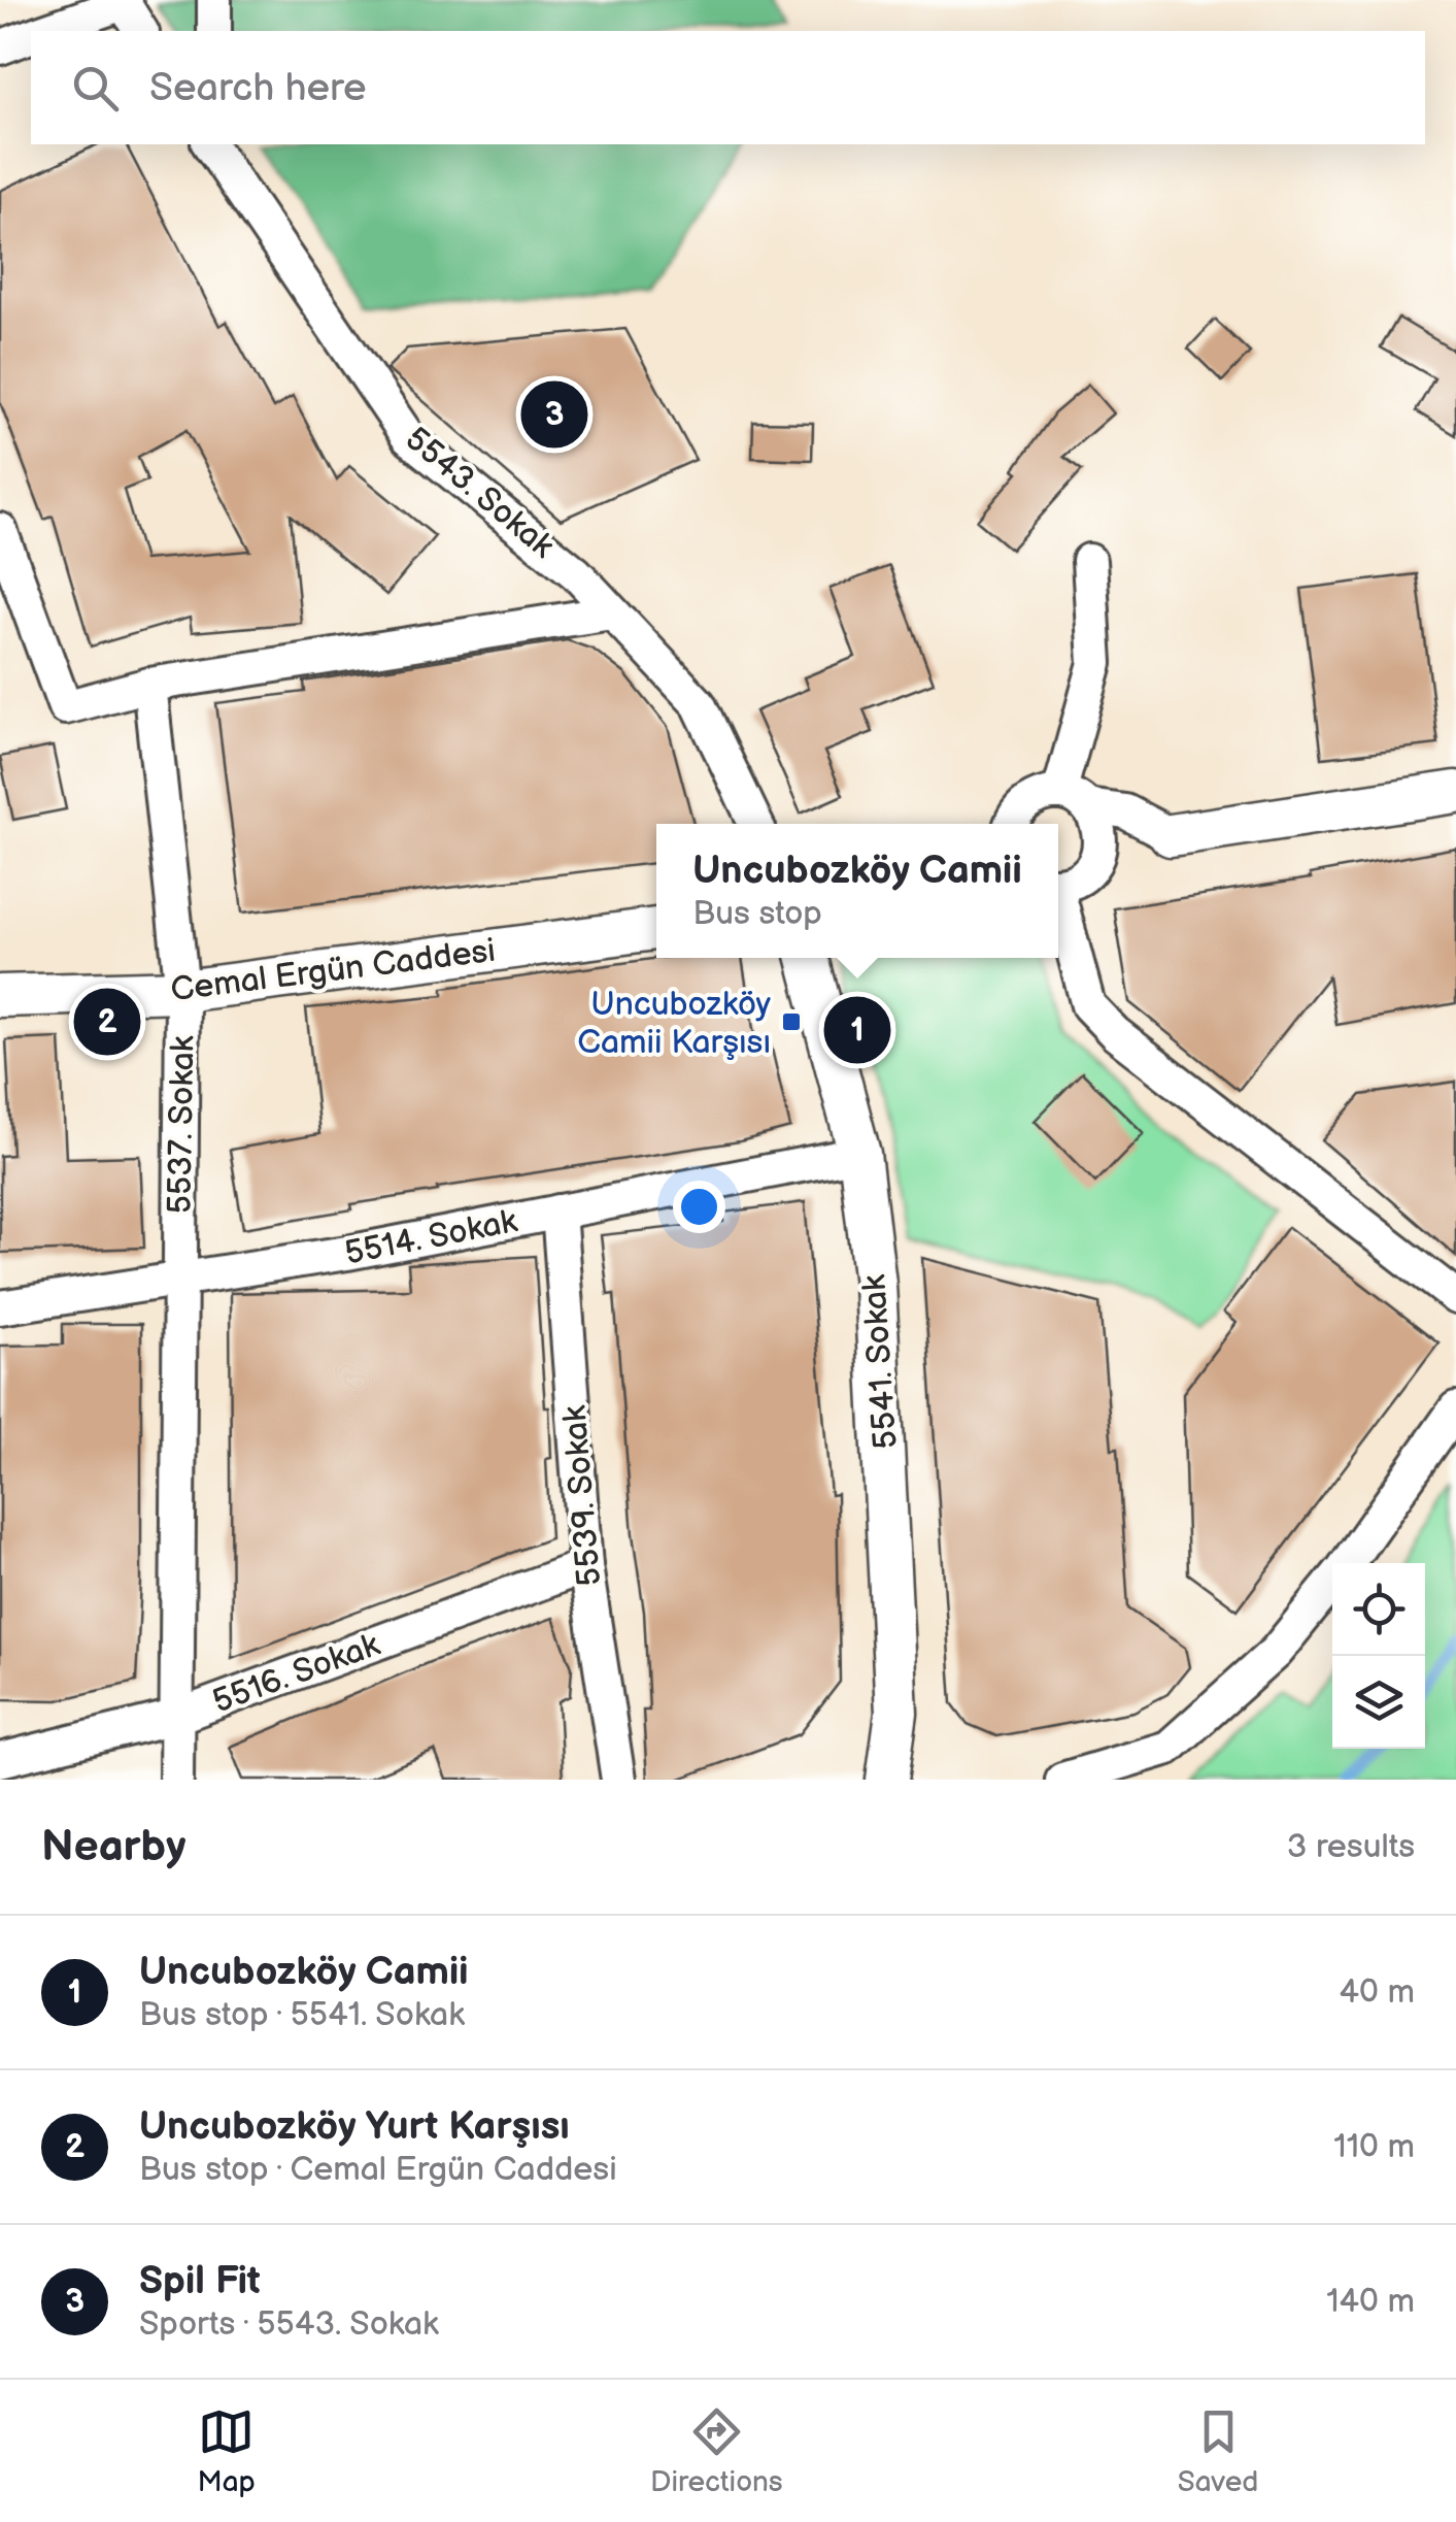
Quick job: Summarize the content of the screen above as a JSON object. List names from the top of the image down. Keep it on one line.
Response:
{"streets":{"street":["5543. Sokak","Cemal Ergün Caddesi","5537. Sokak","5514. Sokak","5541. Sokak","5539. Sokak","5516. Sokak"]},"crossings":[["Cemal Ergün Caddesi","5537. Sokak"],["5537. Sokak","5514. Sokak"],["5537. Sokak","5516. Sokak"],["5514. Sokak","5541. Sokak"],["5514. Sokak","5539. Sokak"],["5539. Sokak","5516. Sokak"]],"places":{"transit":["Uncubozköy Camii Karşısı"]},"page":{"search":"Search here","pins":["3","2","1"],"popup":["Uncubozköy Camii","Bus stop"],"heading":["Nearby","3 results"],"list":[{"mark":"1","name":"Uncubozköy Camii","note":"Bus stop · 5541. Sokak","value":"40 m"},{"mark":"2","name":"Uncubozköy Yurt Karşısı","note":"Bus stop · Cemal Ergün Caddesi","value":"110 m"},{"mark":"3","name":"Spil Fit","note":"Sports · 5543. Sokak","value":"140 m"}],"nav":["Map","Directions","Saved"]}}
